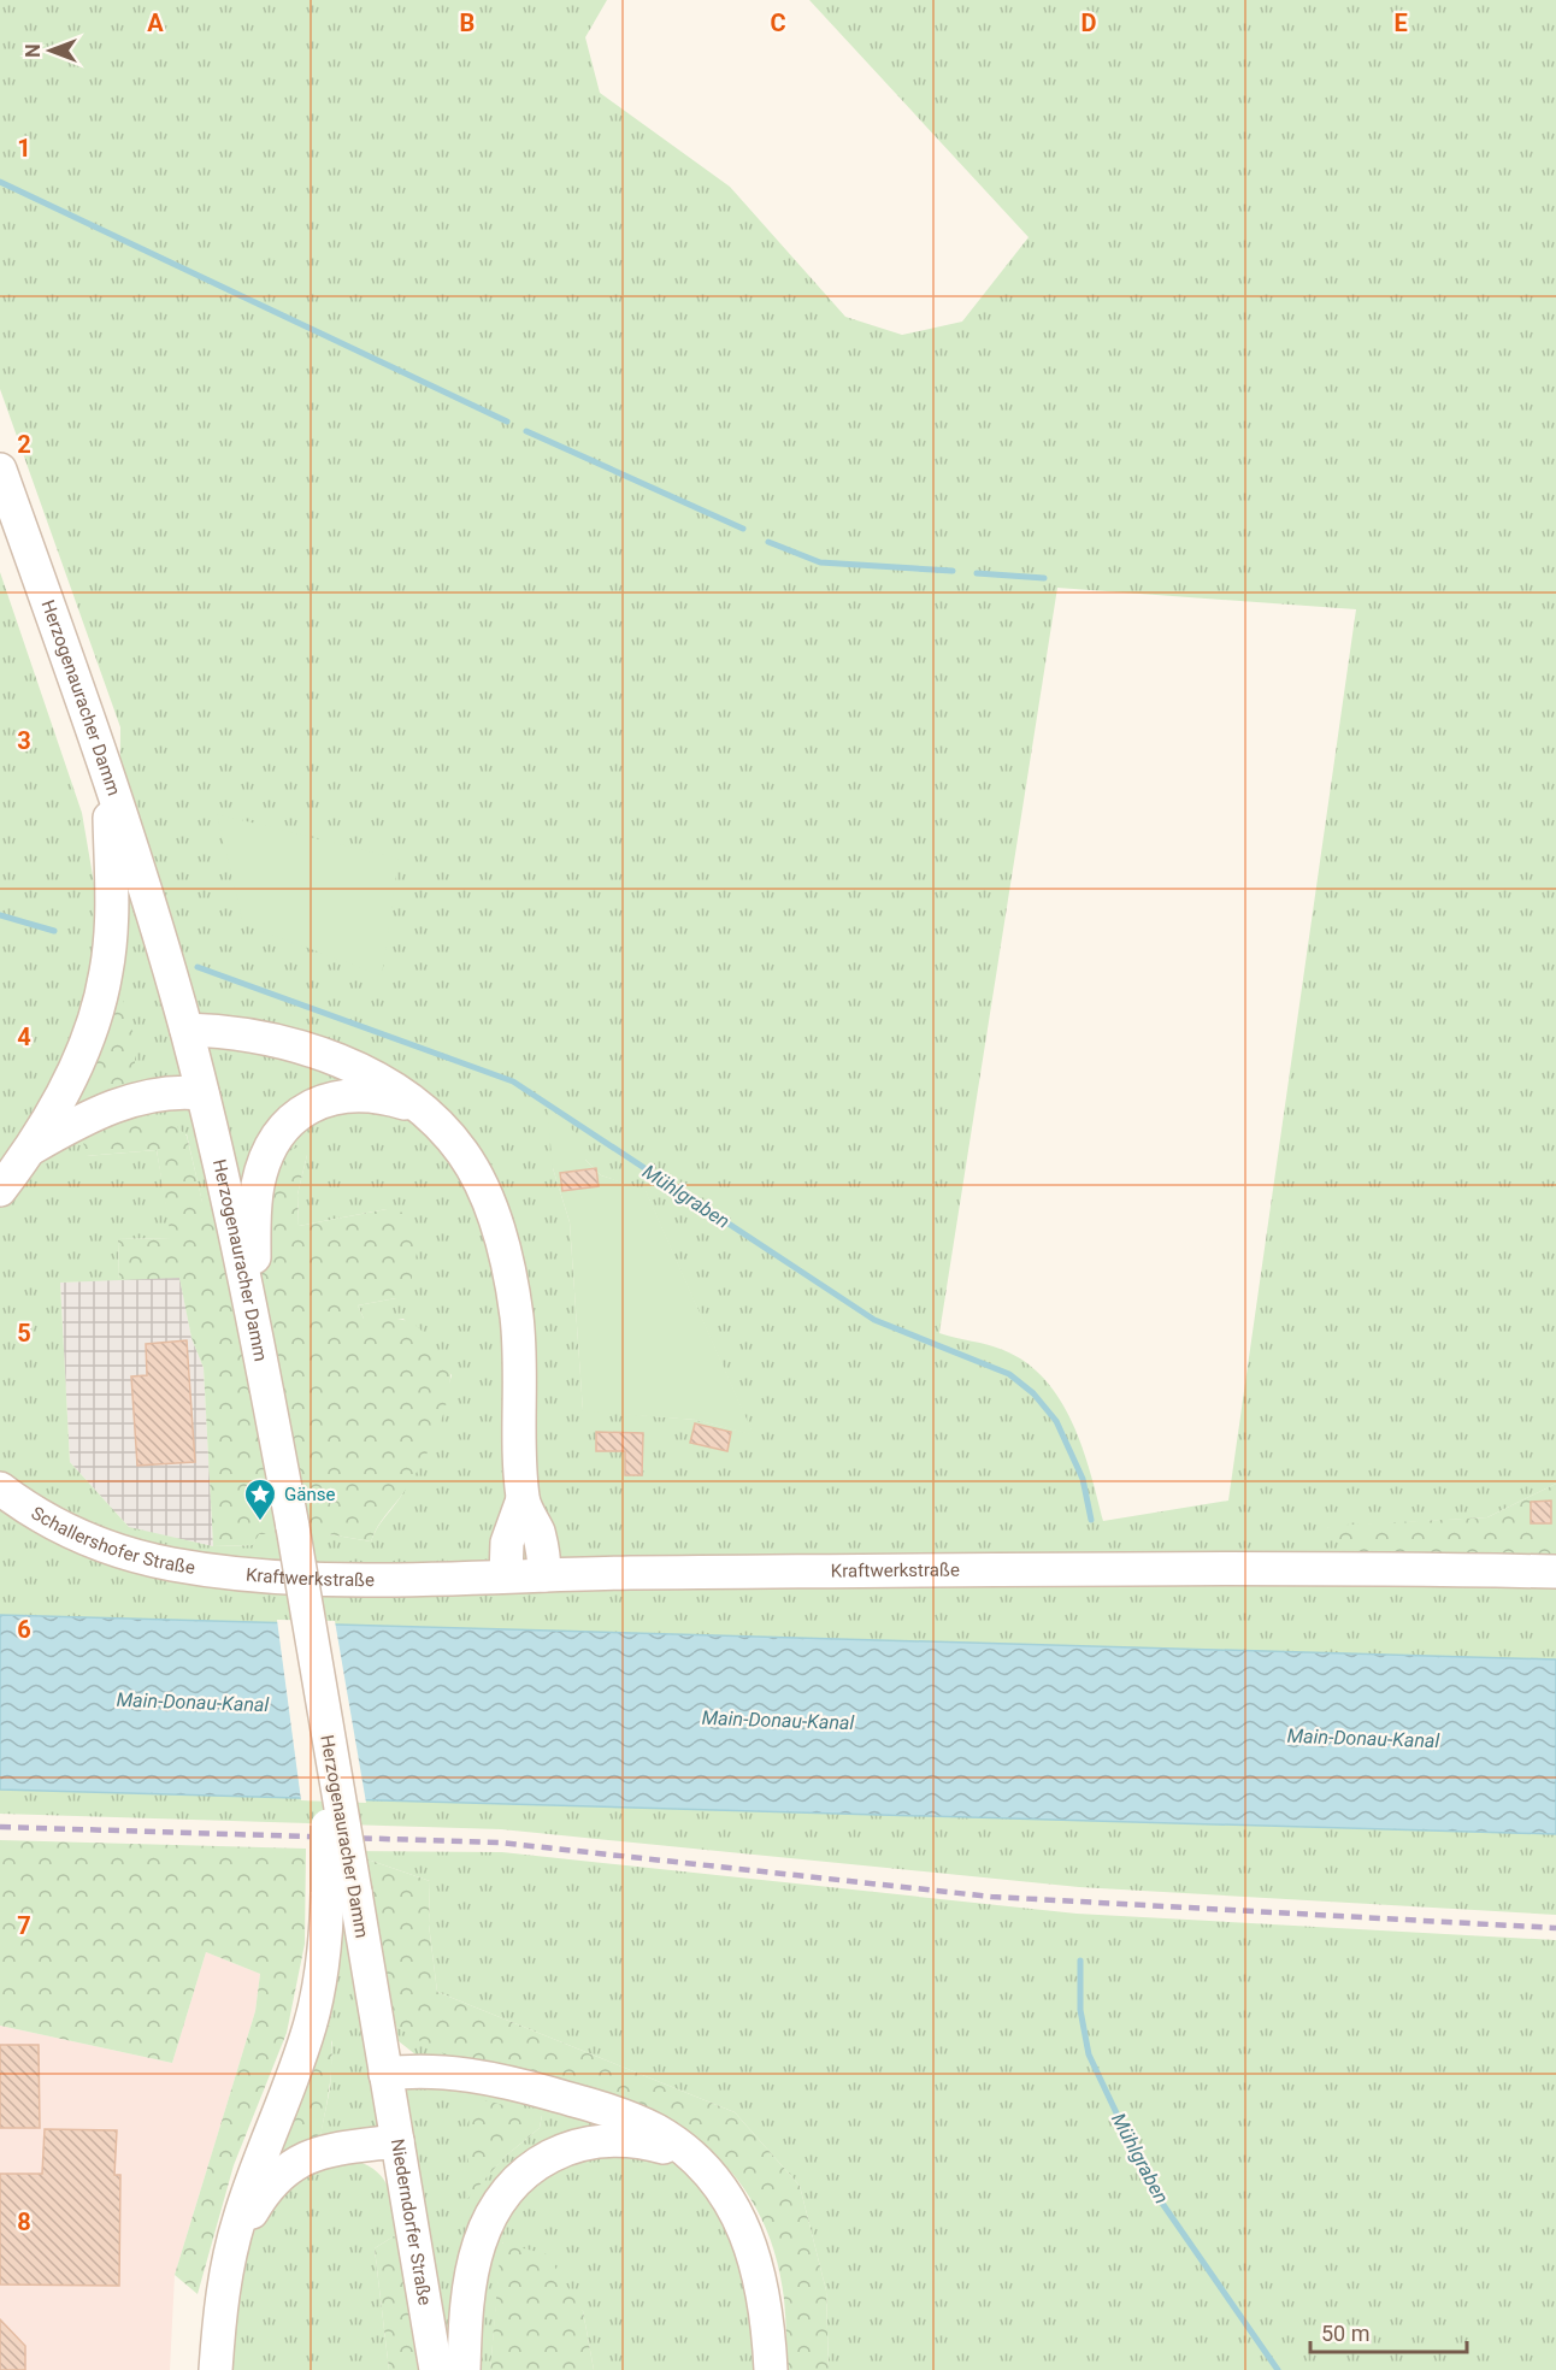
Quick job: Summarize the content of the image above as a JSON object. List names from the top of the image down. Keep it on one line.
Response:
{"streets":{"main road":["Herzogenauracher Damm","Schallershofer Straße","Kraftwerkstraße","Niederndorfer Straße"]},"crossings":[["Herzogenauracher Damm","Niederndorfer Straße"],["Schallershofer Straße","Kraftwerkstraße"]],"water":["Mühlgraben","Main-Donau-Kanal"],"places":{"place":["Gänse"]},"scale_bar":"50 m","north":"left","grid":{"columns":["A","B","C","D","E"],"rows":["1","2","3","4","5","6","7","8"]}}
